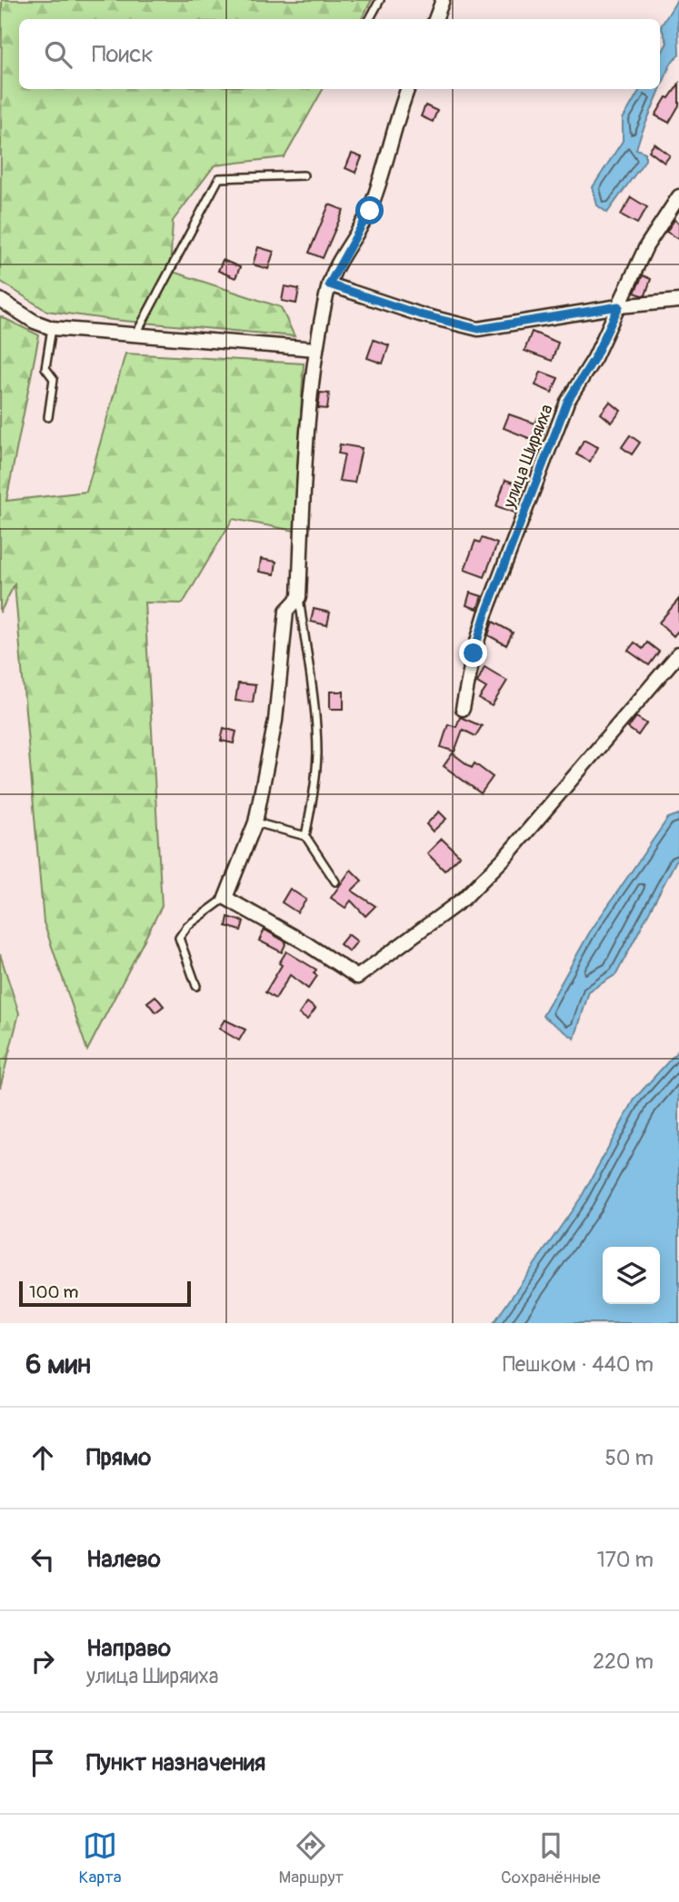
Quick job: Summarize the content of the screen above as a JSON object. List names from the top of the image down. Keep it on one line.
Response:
{"streets":{"street":["улица Ширяиха"]},"scale_bar":"100 m","page":{"search":"Поиск","scale":"100 m","heading":["6 мин","Пешком · 440 m"],"list":[["Прямо","50 m"],["Налево","170 m"],["Направо","улица Ширяиха","220 m"],"Пункт назначения"],"nav":["Карта","Маршрут","Сохранённые"]}}
